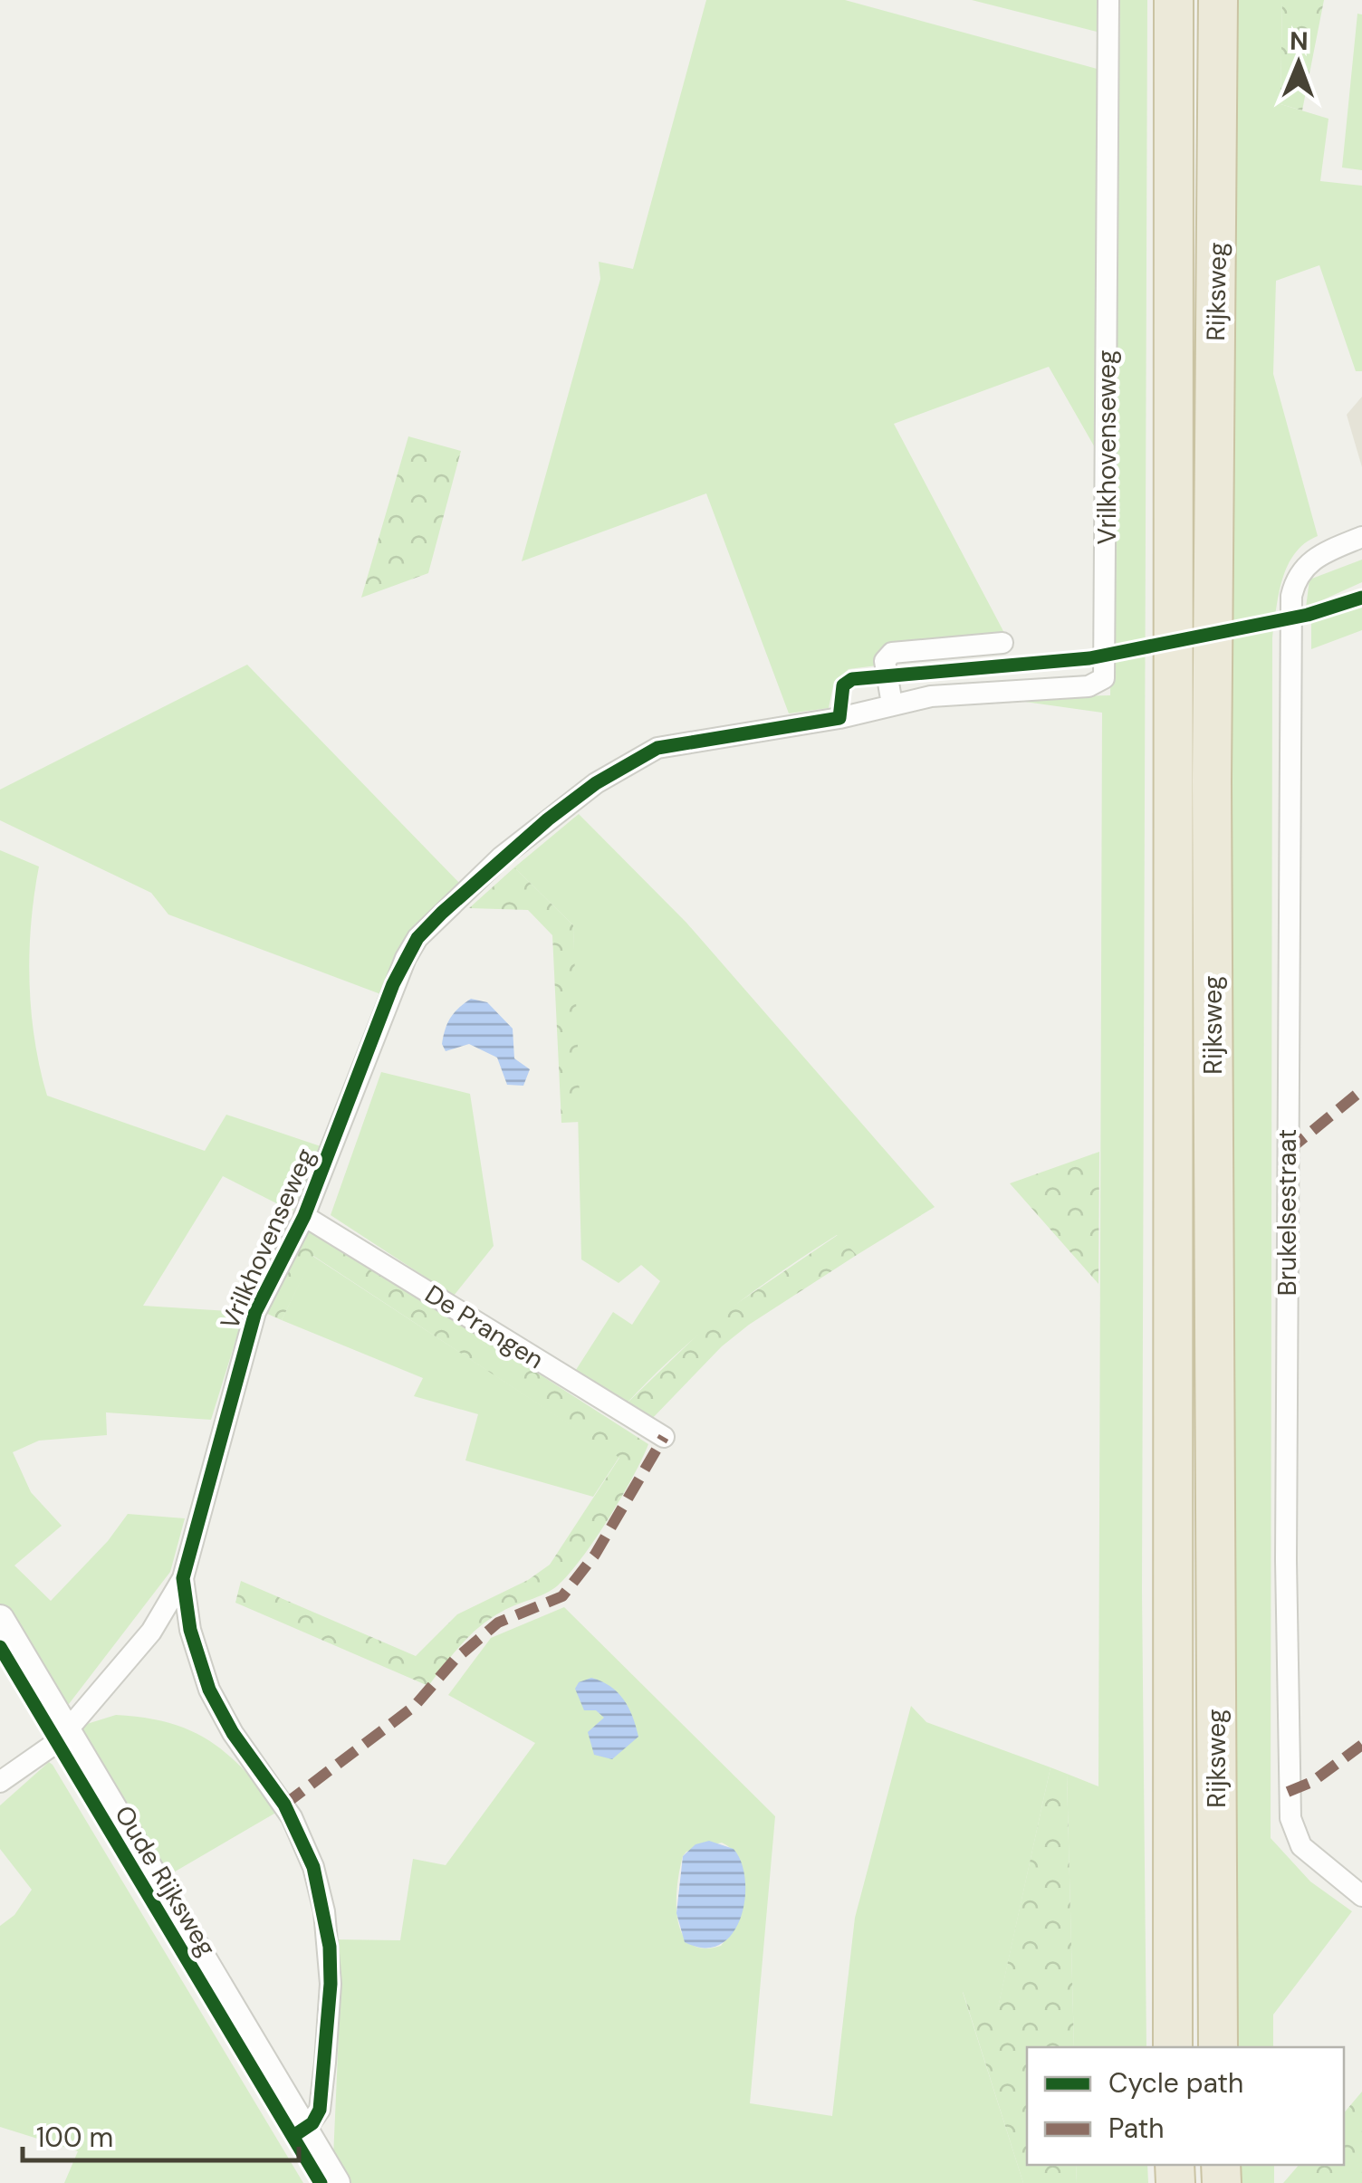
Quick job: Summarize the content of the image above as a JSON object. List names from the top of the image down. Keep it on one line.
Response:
{"streets":{"highway":["Rijksweg"],"street":["Vrilkhovenseweg","Brukelsestraat","De Prangen","Oude Rijksweg"]},"crossings":[["Vrilkhovenseweg","De Prangen"],["Vrilkhovenseweg","Oude Rijksweg"]],"legend":["Cycle path","Path"],"scale_bar":"100 m","north":"top"}
